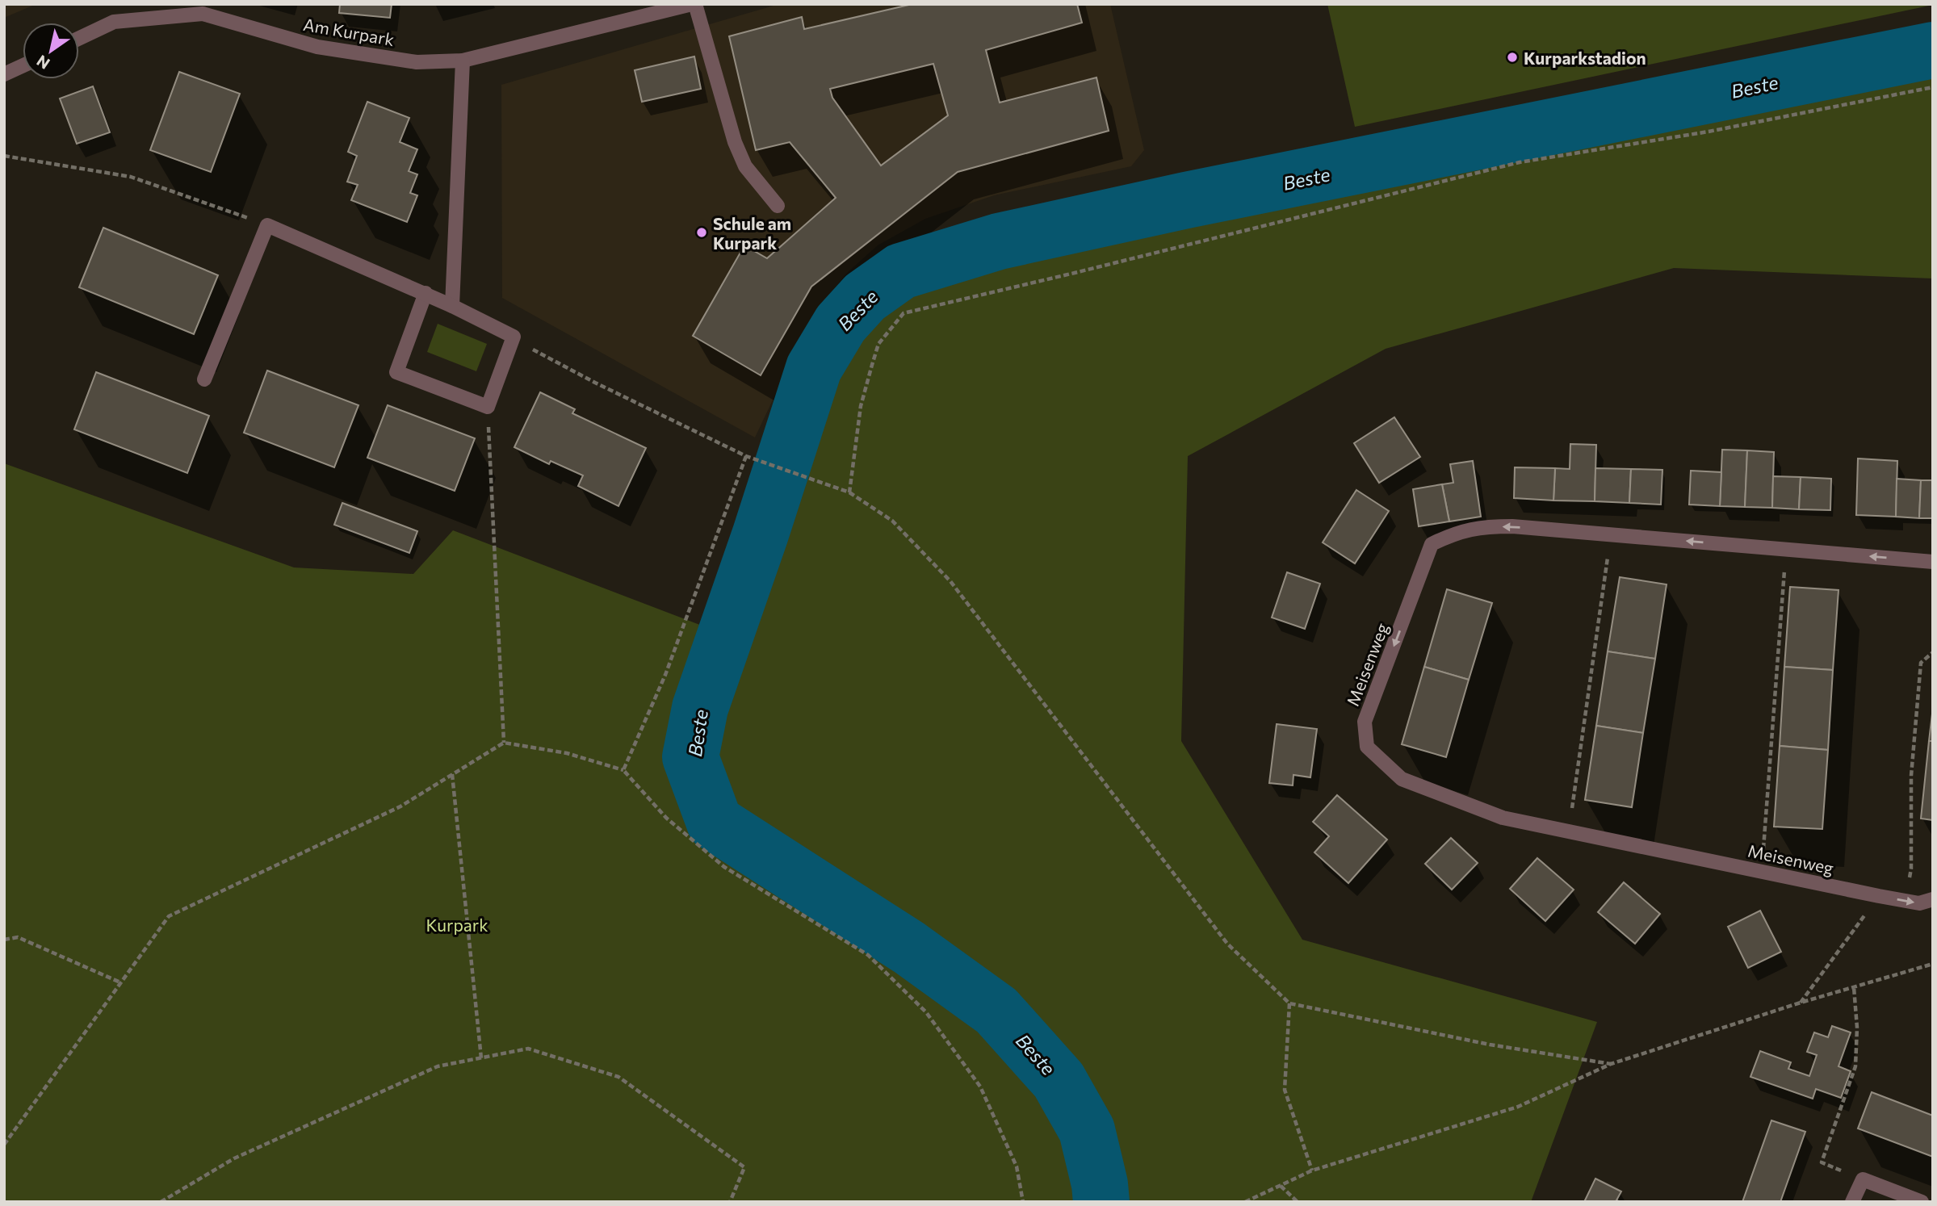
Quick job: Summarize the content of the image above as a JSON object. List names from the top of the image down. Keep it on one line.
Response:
{"streets":{"street":["Am Kurpark","Meisenweg"]},"water":["Beste"],"parks":["Kurpark"],"places":["Kurparkstadion","Schule am Kurpark"],"north":"bottom left"}
